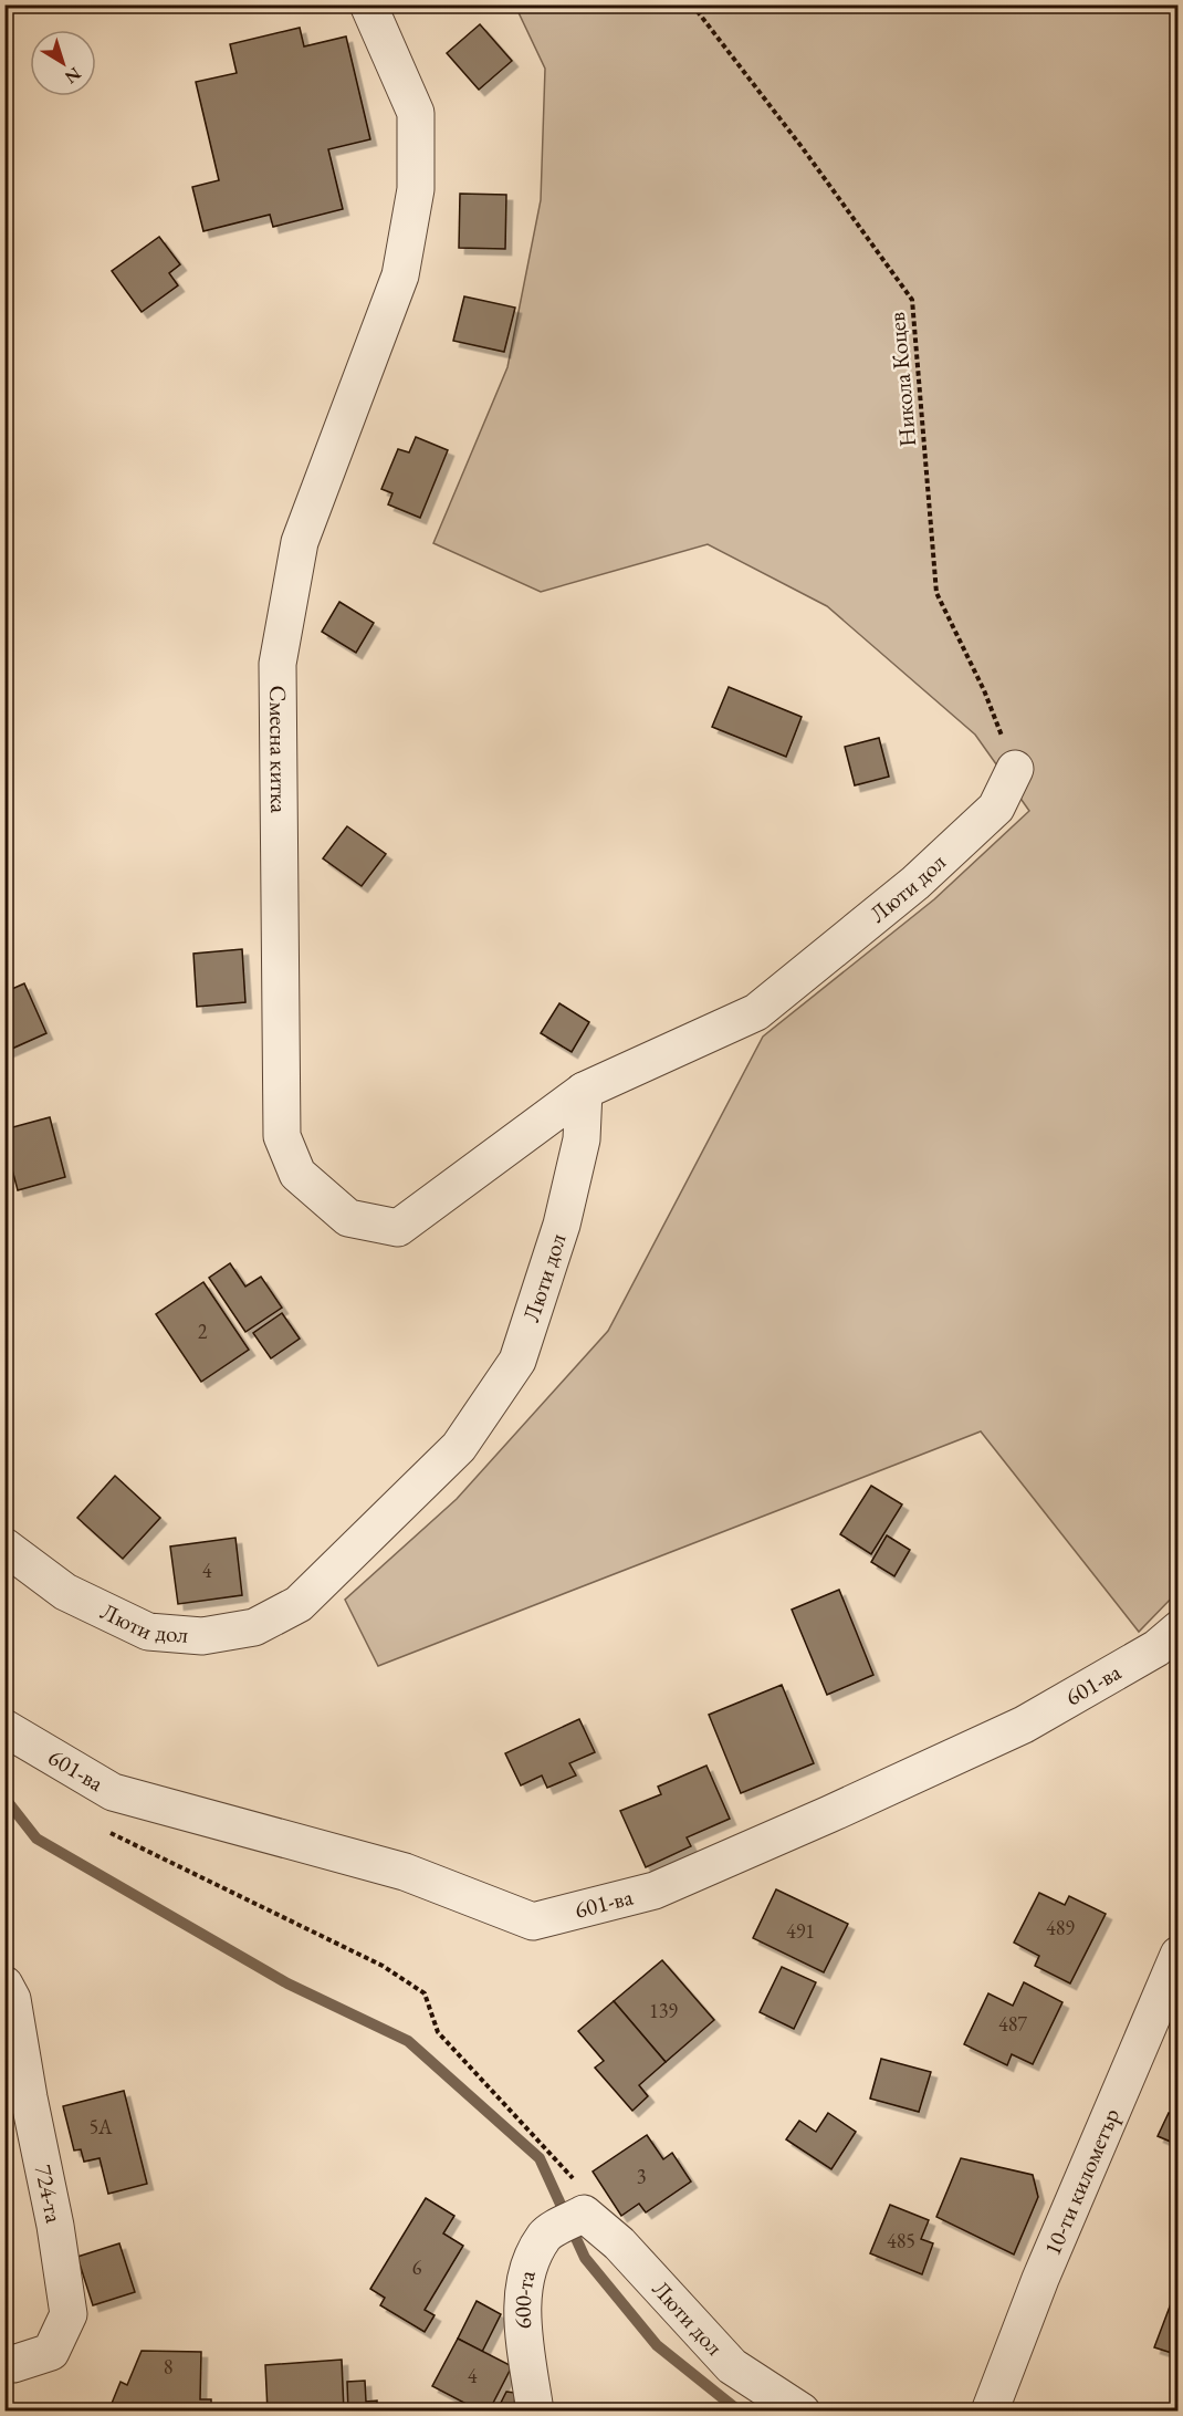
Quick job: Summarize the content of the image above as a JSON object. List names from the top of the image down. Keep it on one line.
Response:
{"streets":{"street":["Смесна китка","Люти дол","601-ва","10-ти километър","724-та","600-та"],"path":["Никола Коцев"]},"crossings":[["Никола Коцев","Люти дол"],["Смесна китка","Люти дол"],["Люти дол","600-та"]],"house_numbers":["2","4","489","491","139","487","5А","3","485","6","8","4"],"north":"bottom right"}
